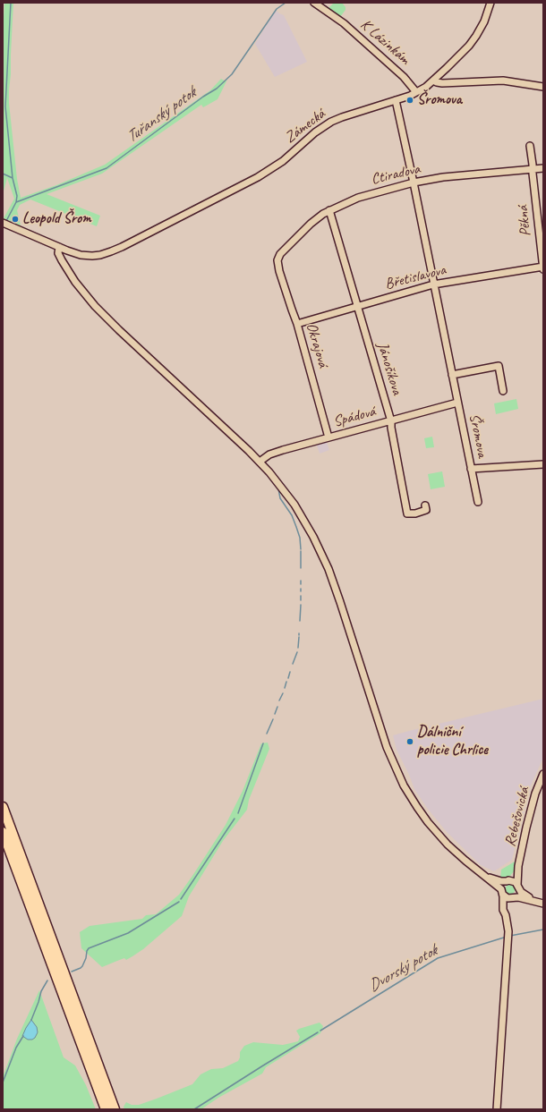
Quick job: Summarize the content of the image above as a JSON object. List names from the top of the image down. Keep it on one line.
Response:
{"streets":{"street":["K Lázinkám","Zámecká","Ctiradova","Pěkná","Břetislavova","Okrajová","Jánošíkova","Spádová","Šromova","Rebešovická"]},"crossings":[["K Lázinkám","Zámecká"],["Zámecká","Šromova"],["Ctiradova","Pěkná"],["Ctiradova","Okrajová"],["Ctiradova","Jánošíkova"],["Ctiradova","Šromova"],["Pěkná","Břetislavova"],["Břetislavova","Okrajová"],["Břetislavova","Jánošíkova"],["Břetislavova","Šromova"],["Okrajová","Spádová"],["Jánošíkova","Spádová"],["Spádová","Šromova"]],"water":["Tuřanský potok","Dvorský potok"],"places":["Šromova","Leopold Šrom","Dálniční policie Chrlice"]}
